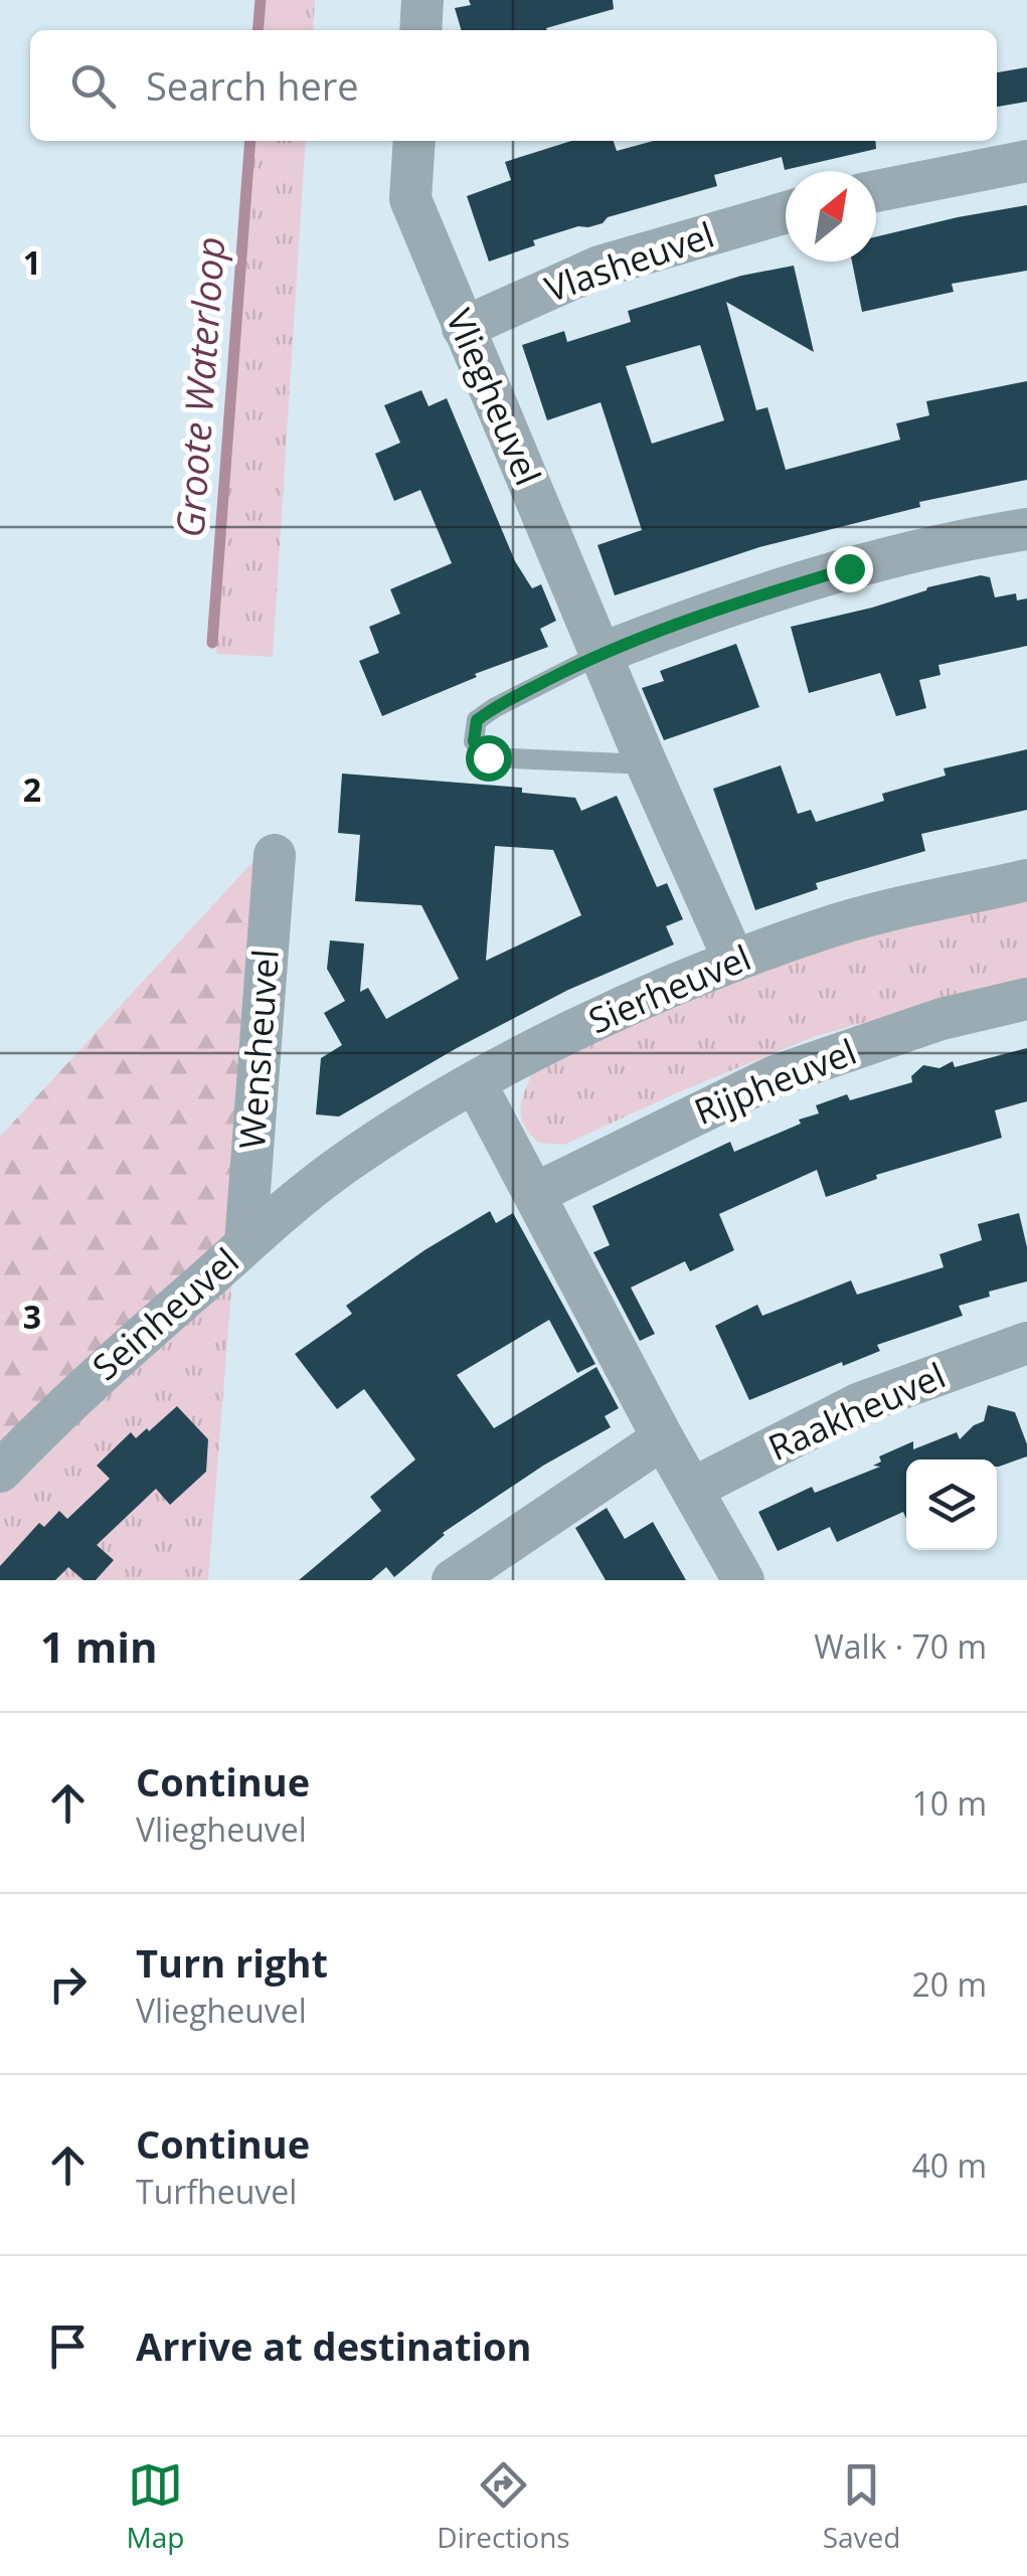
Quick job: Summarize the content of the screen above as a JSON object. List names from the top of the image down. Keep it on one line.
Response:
{"streets":{"street":["Vlasheuvel","Vliegheuvel","Sierheuvel","Wensheuvel","Rijpheuvel","Seinheuvel","Raakheuvel"]},"crossings":[["Vlasheuvel","Vliegheuvel"],["Vliegheuvel","Sierheuvel"],["Sierheuvel","Seinheuvel"],["Wensheuvel","Seinheuvel"]],"water":["Groote Waterloop"],"north":"top right","page":{"search":"Search here","heading":["1 min","Walk · 70 m"],"list":[["Continue","Vliegheuvel","10 m"],["Turn right","Vliegheuvel","20 m"],["Continue","Turfheuvel","40 m"],"Arrive at destination"],"nav":["Map","Directions","Saved"]},"grid":{"rows":["1","2","3"]}}
